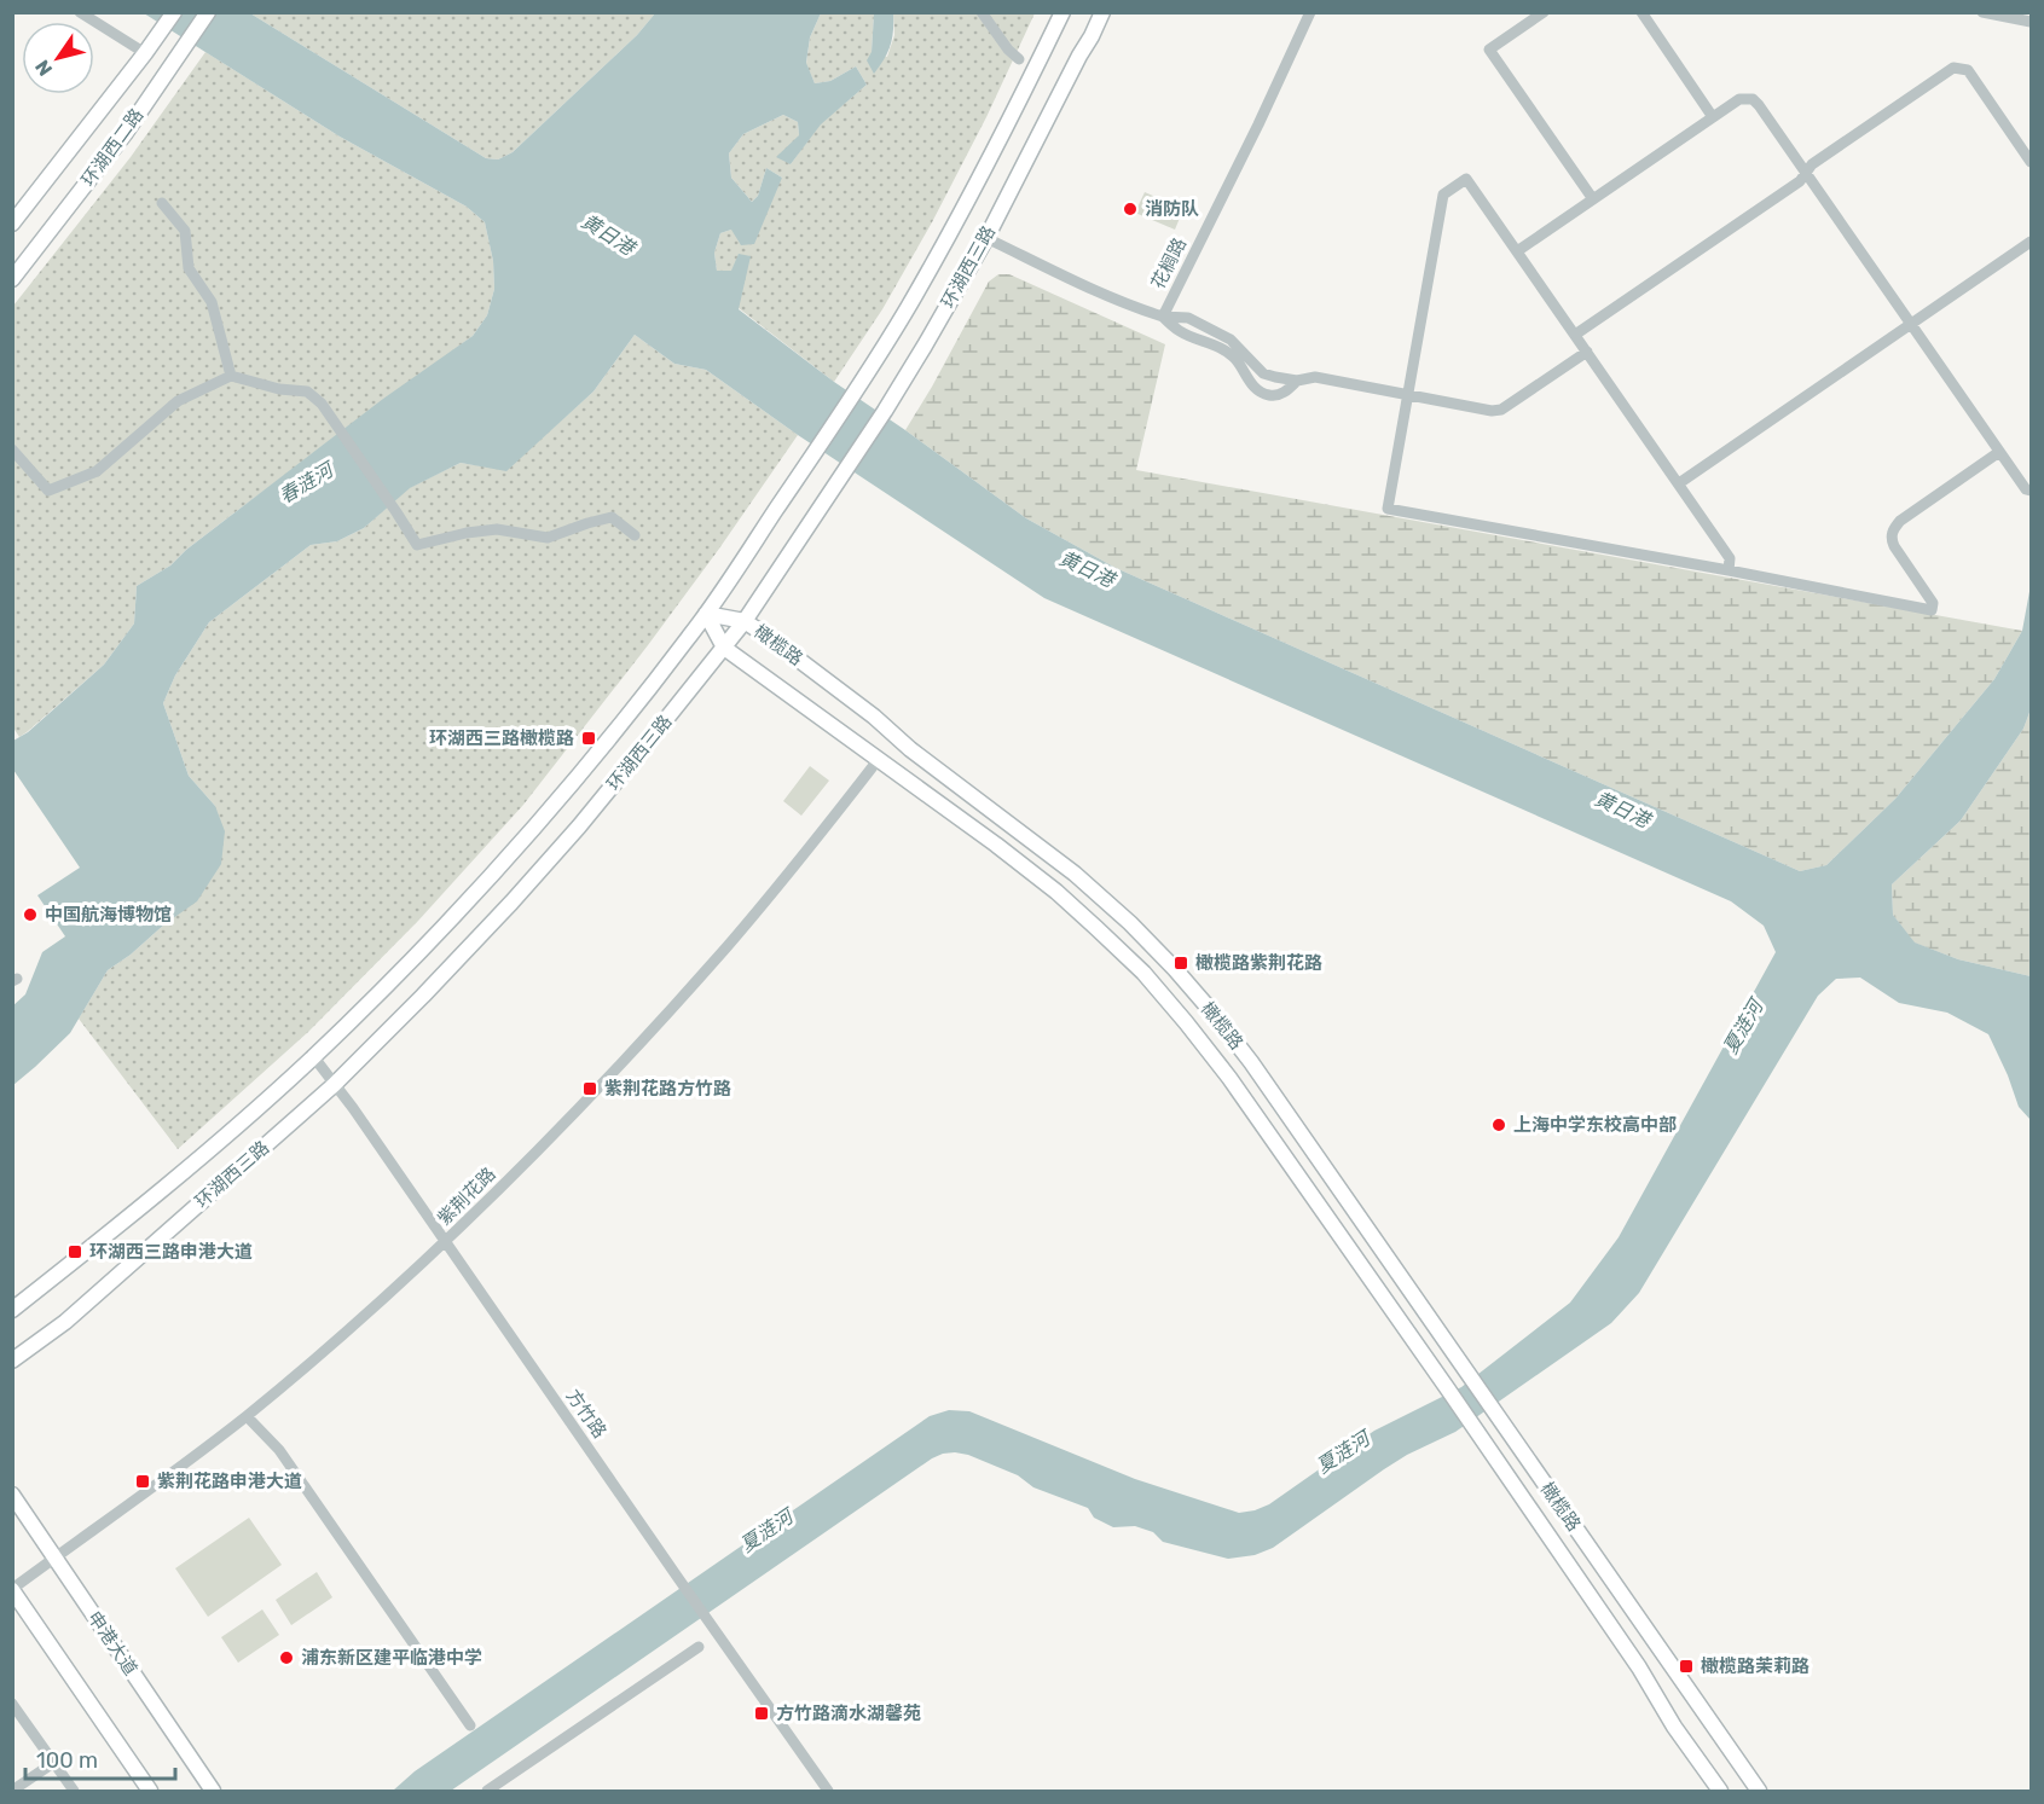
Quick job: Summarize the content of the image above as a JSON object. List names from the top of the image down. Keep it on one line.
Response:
{"streets":{"main road":["环湖西二路","环湖西三路","橄榄路","申港大道"],"street":["花榈路","紫荆花路","方竹路"]},"crossings":[["花榈路","环湖西三路"],["环湖西三路","橄榄路"],["环湖西三路","方竹路"],["橄榄路","紫荆花路"],["紫荆花路","方竹路"],["紫荆花路","申港大道"]],"water":["黄日港","春涟河","夏涟河"],"places":{"other":["消防队","中国航海博物馆","上海中学东校高中部","浦东新区建平临港中学"],"transit":["环湖西三路橄榄路","橄榄路紫荆花路","紫荆花路方竹路","环湖西三路申港大道","紫荆花路申港大道","橄榄路茉莉路","方竹路滴水湖馨苑"]},"scale_bar":"100 m","north":"bottom left"}
